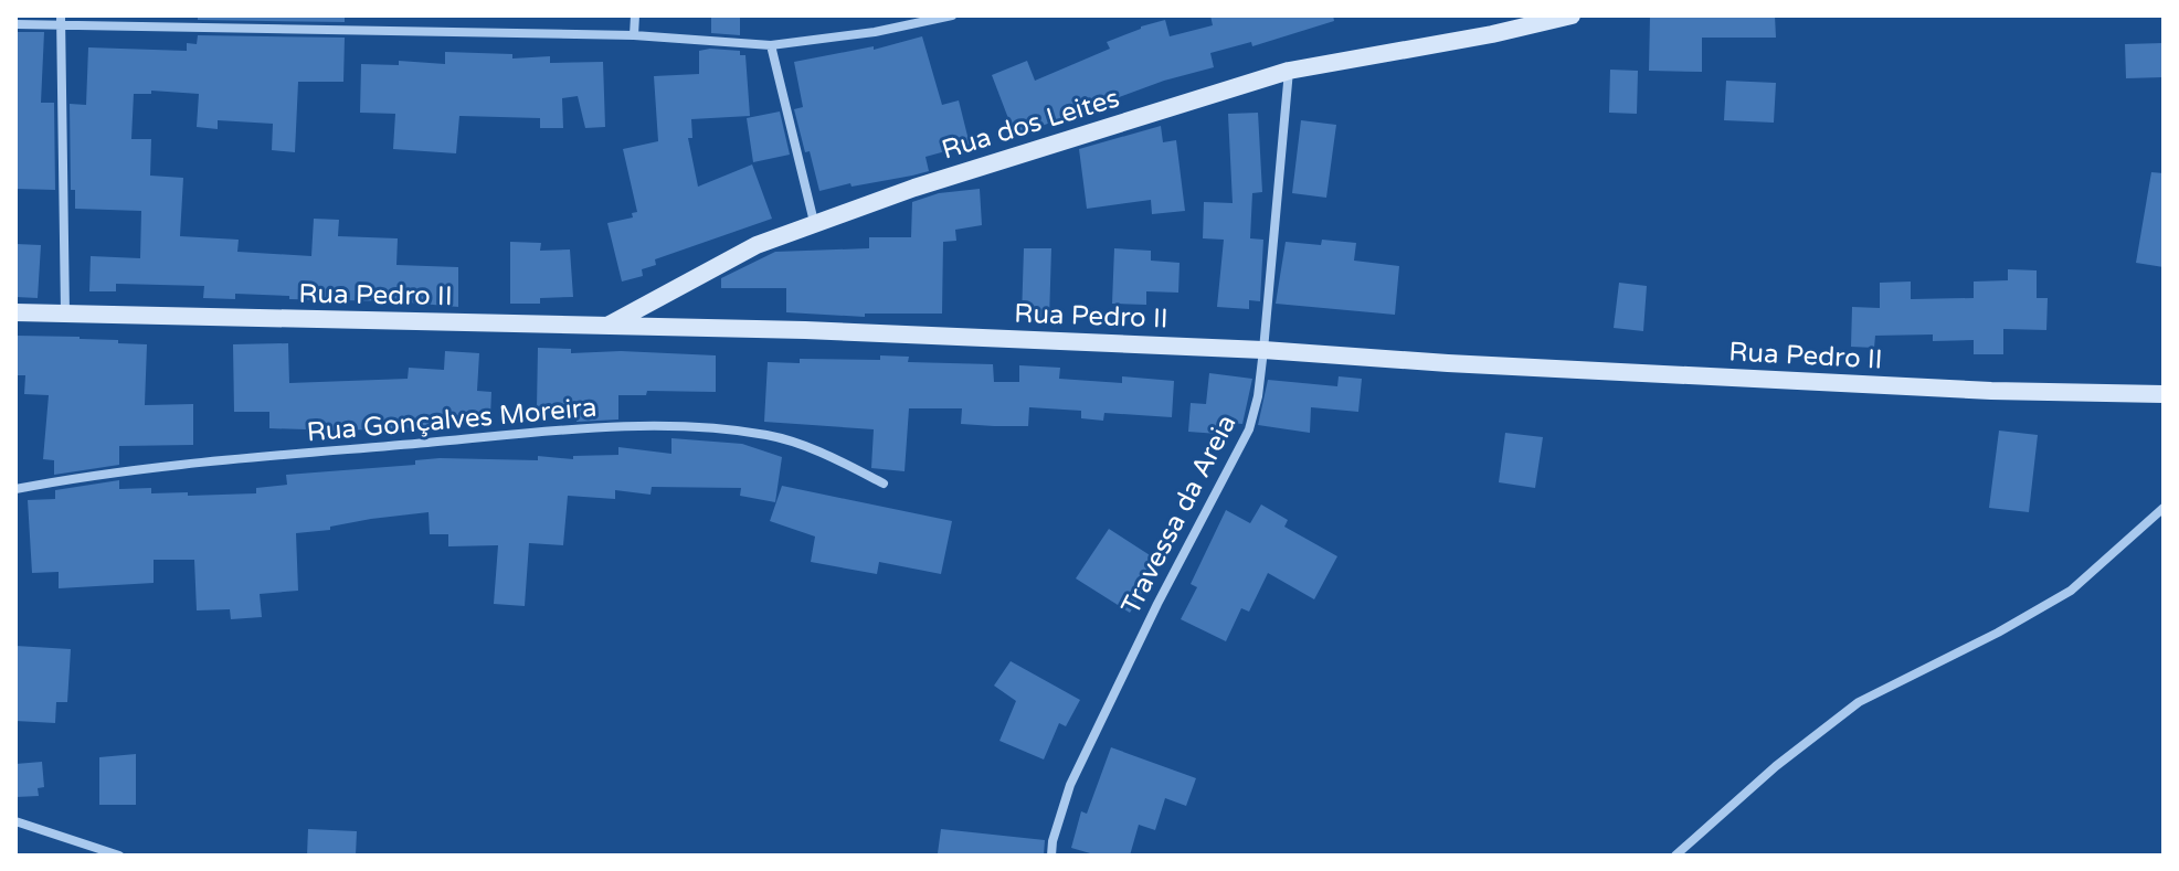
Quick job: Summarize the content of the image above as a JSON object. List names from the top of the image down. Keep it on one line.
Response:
{"streets":{"street":["Rua dos Leites","Rua Pedro II","Rua Gonçalves Moreira","Travessa da Areia"]},"crossings":[["Rua dos Leites","Rua Pedro II"],["Rua dos Leites","Travessa da Areia"],["Rua Pedro II","Travessa da Areia"]]}
